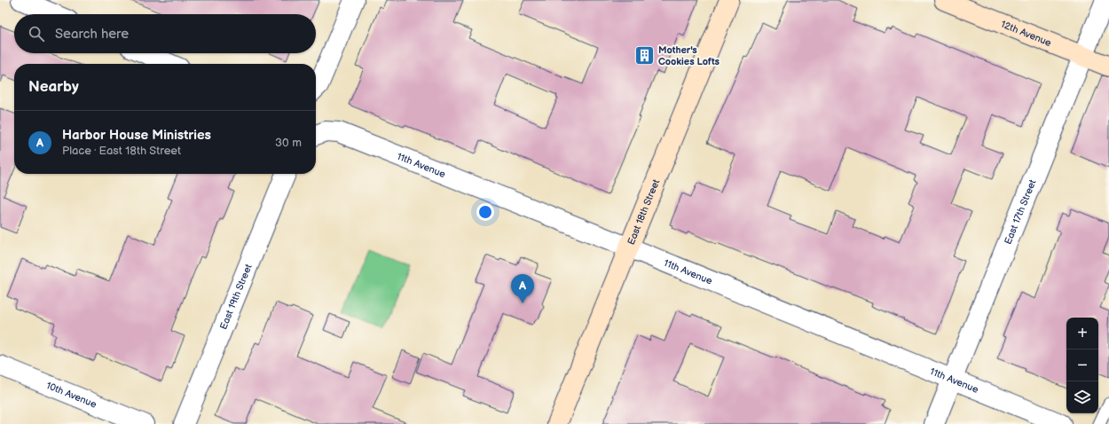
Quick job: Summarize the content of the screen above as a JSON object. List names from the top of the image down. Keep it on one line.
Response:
{"streets":{"street":["12th Avenue","11th Avenue","East 18th Street","East 17th Street","East 19th Street","10th Avenue"]},"crossings":[["12th Avenue","East 17th Street"],["11th Avenue","East 18th Street"],["11th Avenue","East 17th Street"]],"places":{"building":["Mother's Cookies Lofts"]},"page":{"search":"Search here","heading":"Nearby","list":[{"mark":"A","name":"Harbor House Ministries","note":"Place · East 18th Street","value":"30 m"}],"pins":"A","map_buttons":["+","−"]}}
